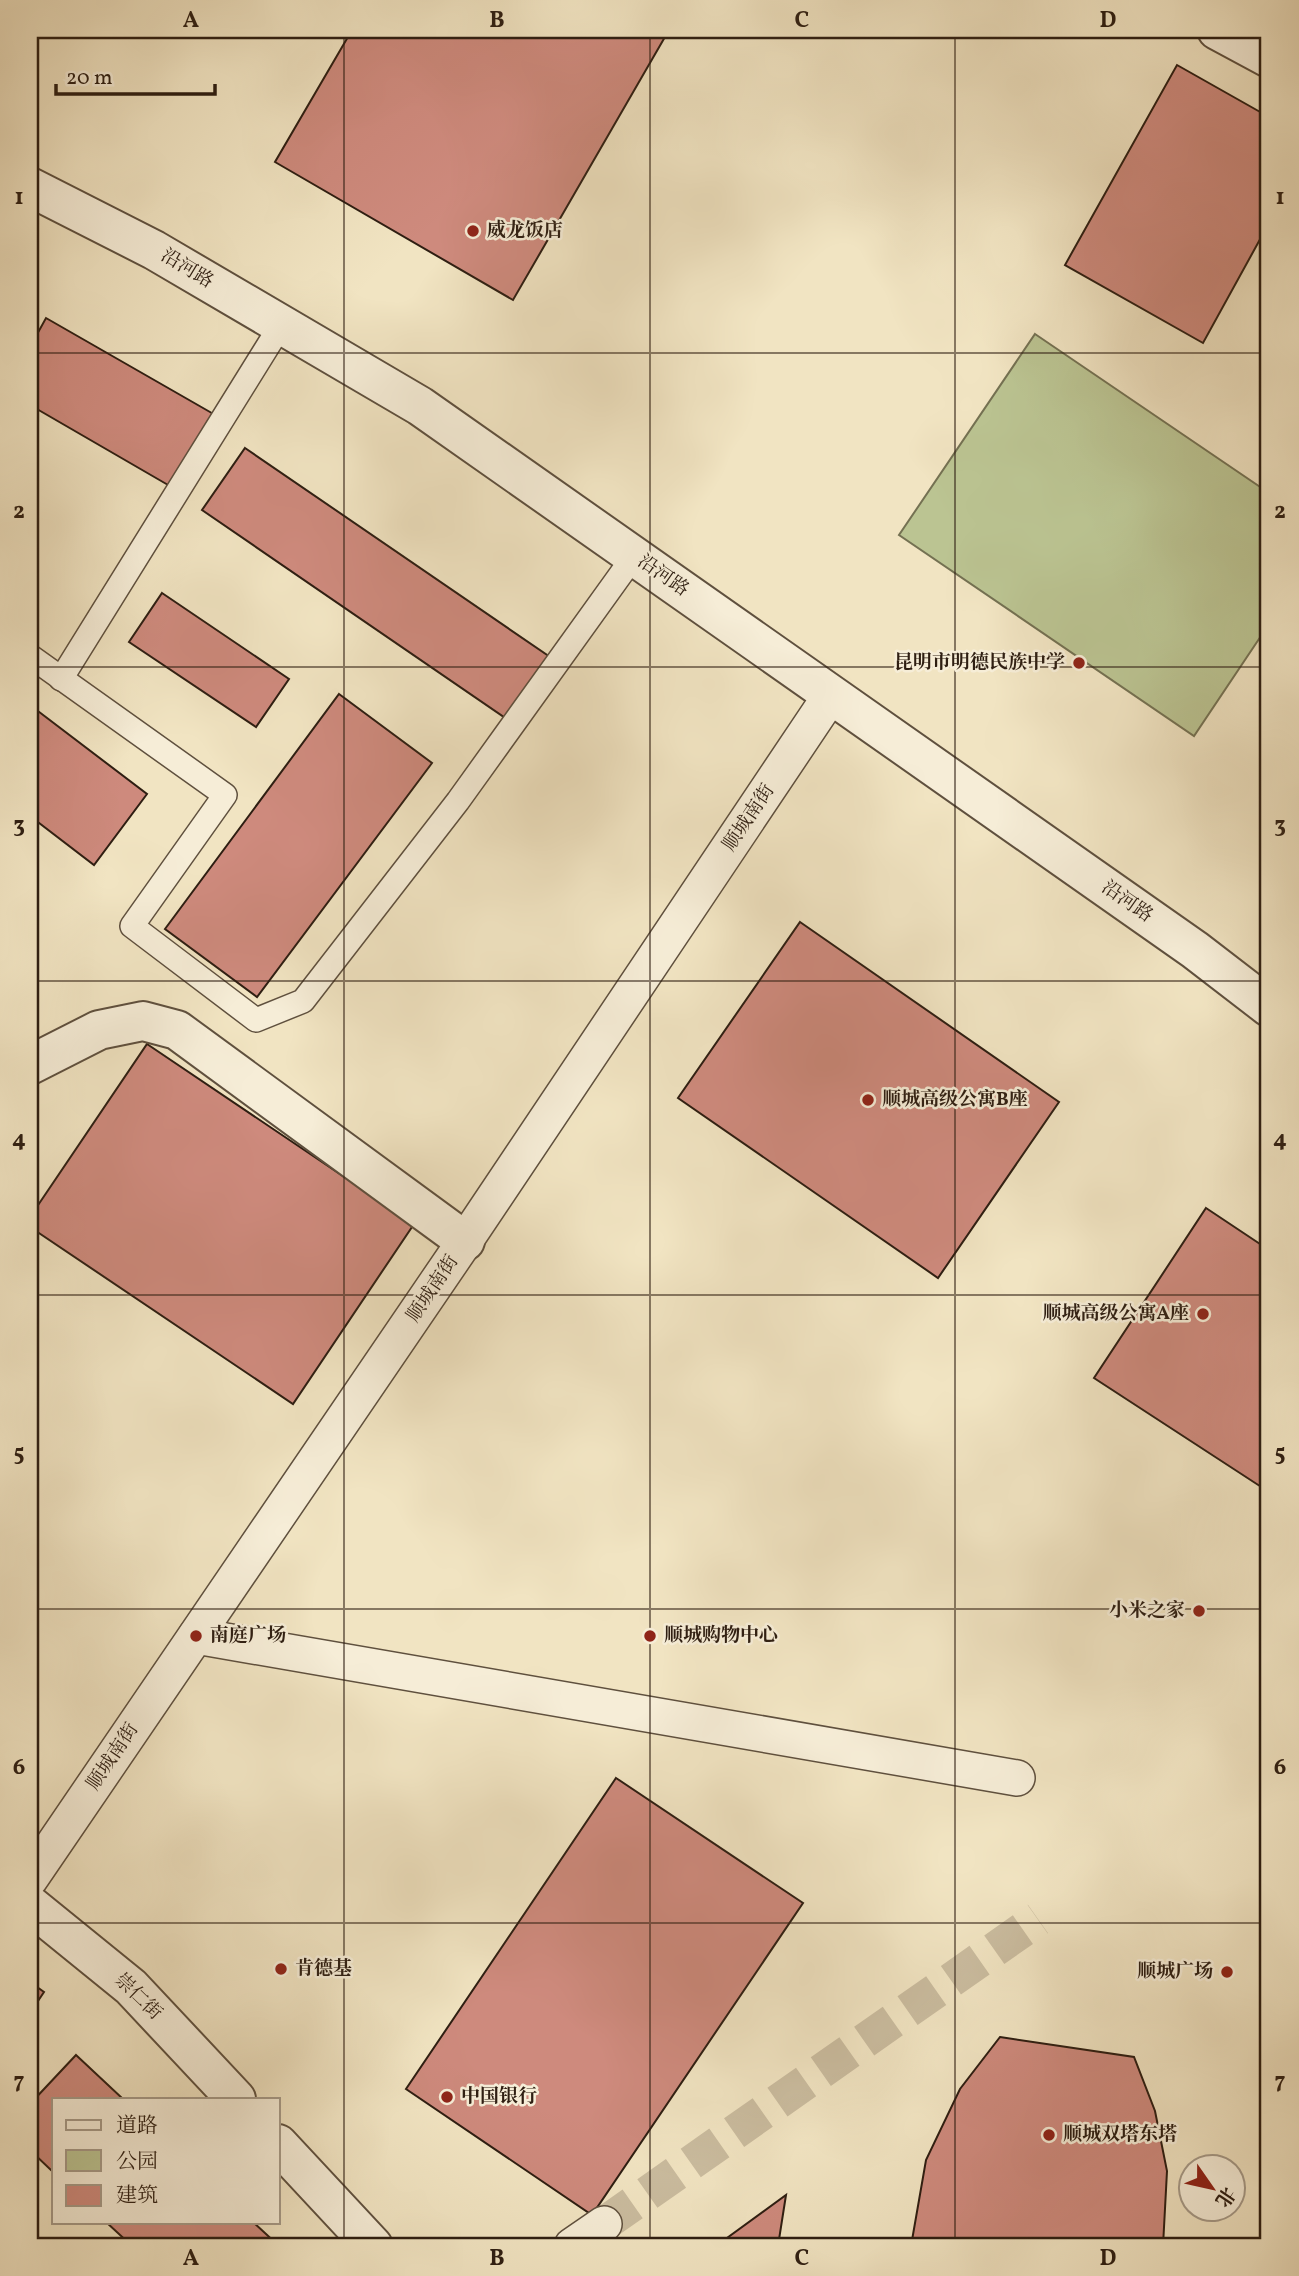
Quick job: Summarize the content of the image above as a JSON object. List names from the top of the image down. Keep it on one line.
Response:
{"streets":{"street":["沿河路","顺城南街","崇仁街"]},"crossings":[["沿河路","顺城南街"]],"places":["威龙饭店","昆明市明德民族中学","顺城高级公寓B座","顺城高级公寓A座","小米之家","南庭广场","顺城购物中心","肯德基","顺城广场","中国银行","顺城双塔东塔"],"legend":["道路","公园","建筑"],"scale_bar":"20 m","north":"bottom right","grid":{"columns":["A","B","C","D"],"rows":["1","2","3","4","5","6","7"]}}
